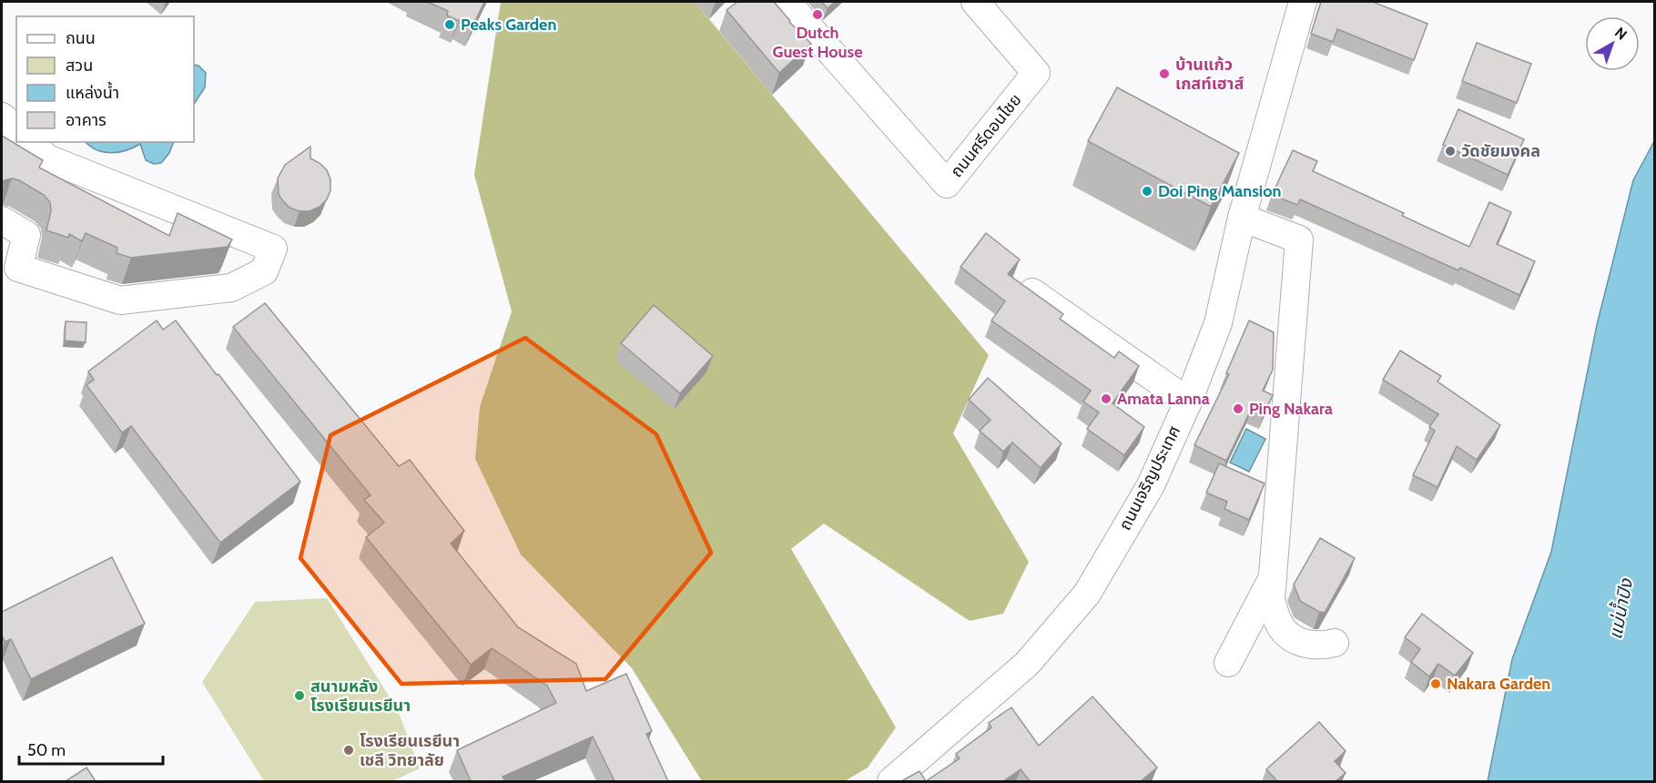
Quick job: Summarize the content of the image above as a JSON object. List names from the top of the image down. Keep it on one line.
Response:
{"streets":{"street":["ถนนศรีดอนไชย","ถนนเจริญประเทศ"]},"water":["แม่น้ำปิง"],"places":["Dutch Guest House","Peaks Garden","บ้านแก้ว เกสท์เฮาส์","วัดชัยมงคล","Doi Ping Mansion","Amata Lanna","Ping Nakara","Nakara Garden","สนามหลัง โรงเรียนเรยีนา","โรงเรียนเรยีนา เชลี วิทยาลัย"],"legend":["ถนน","สวน","แหล่งน้ำ","อาคาร"],"scale_bar":"50 m","north":"top right"}
